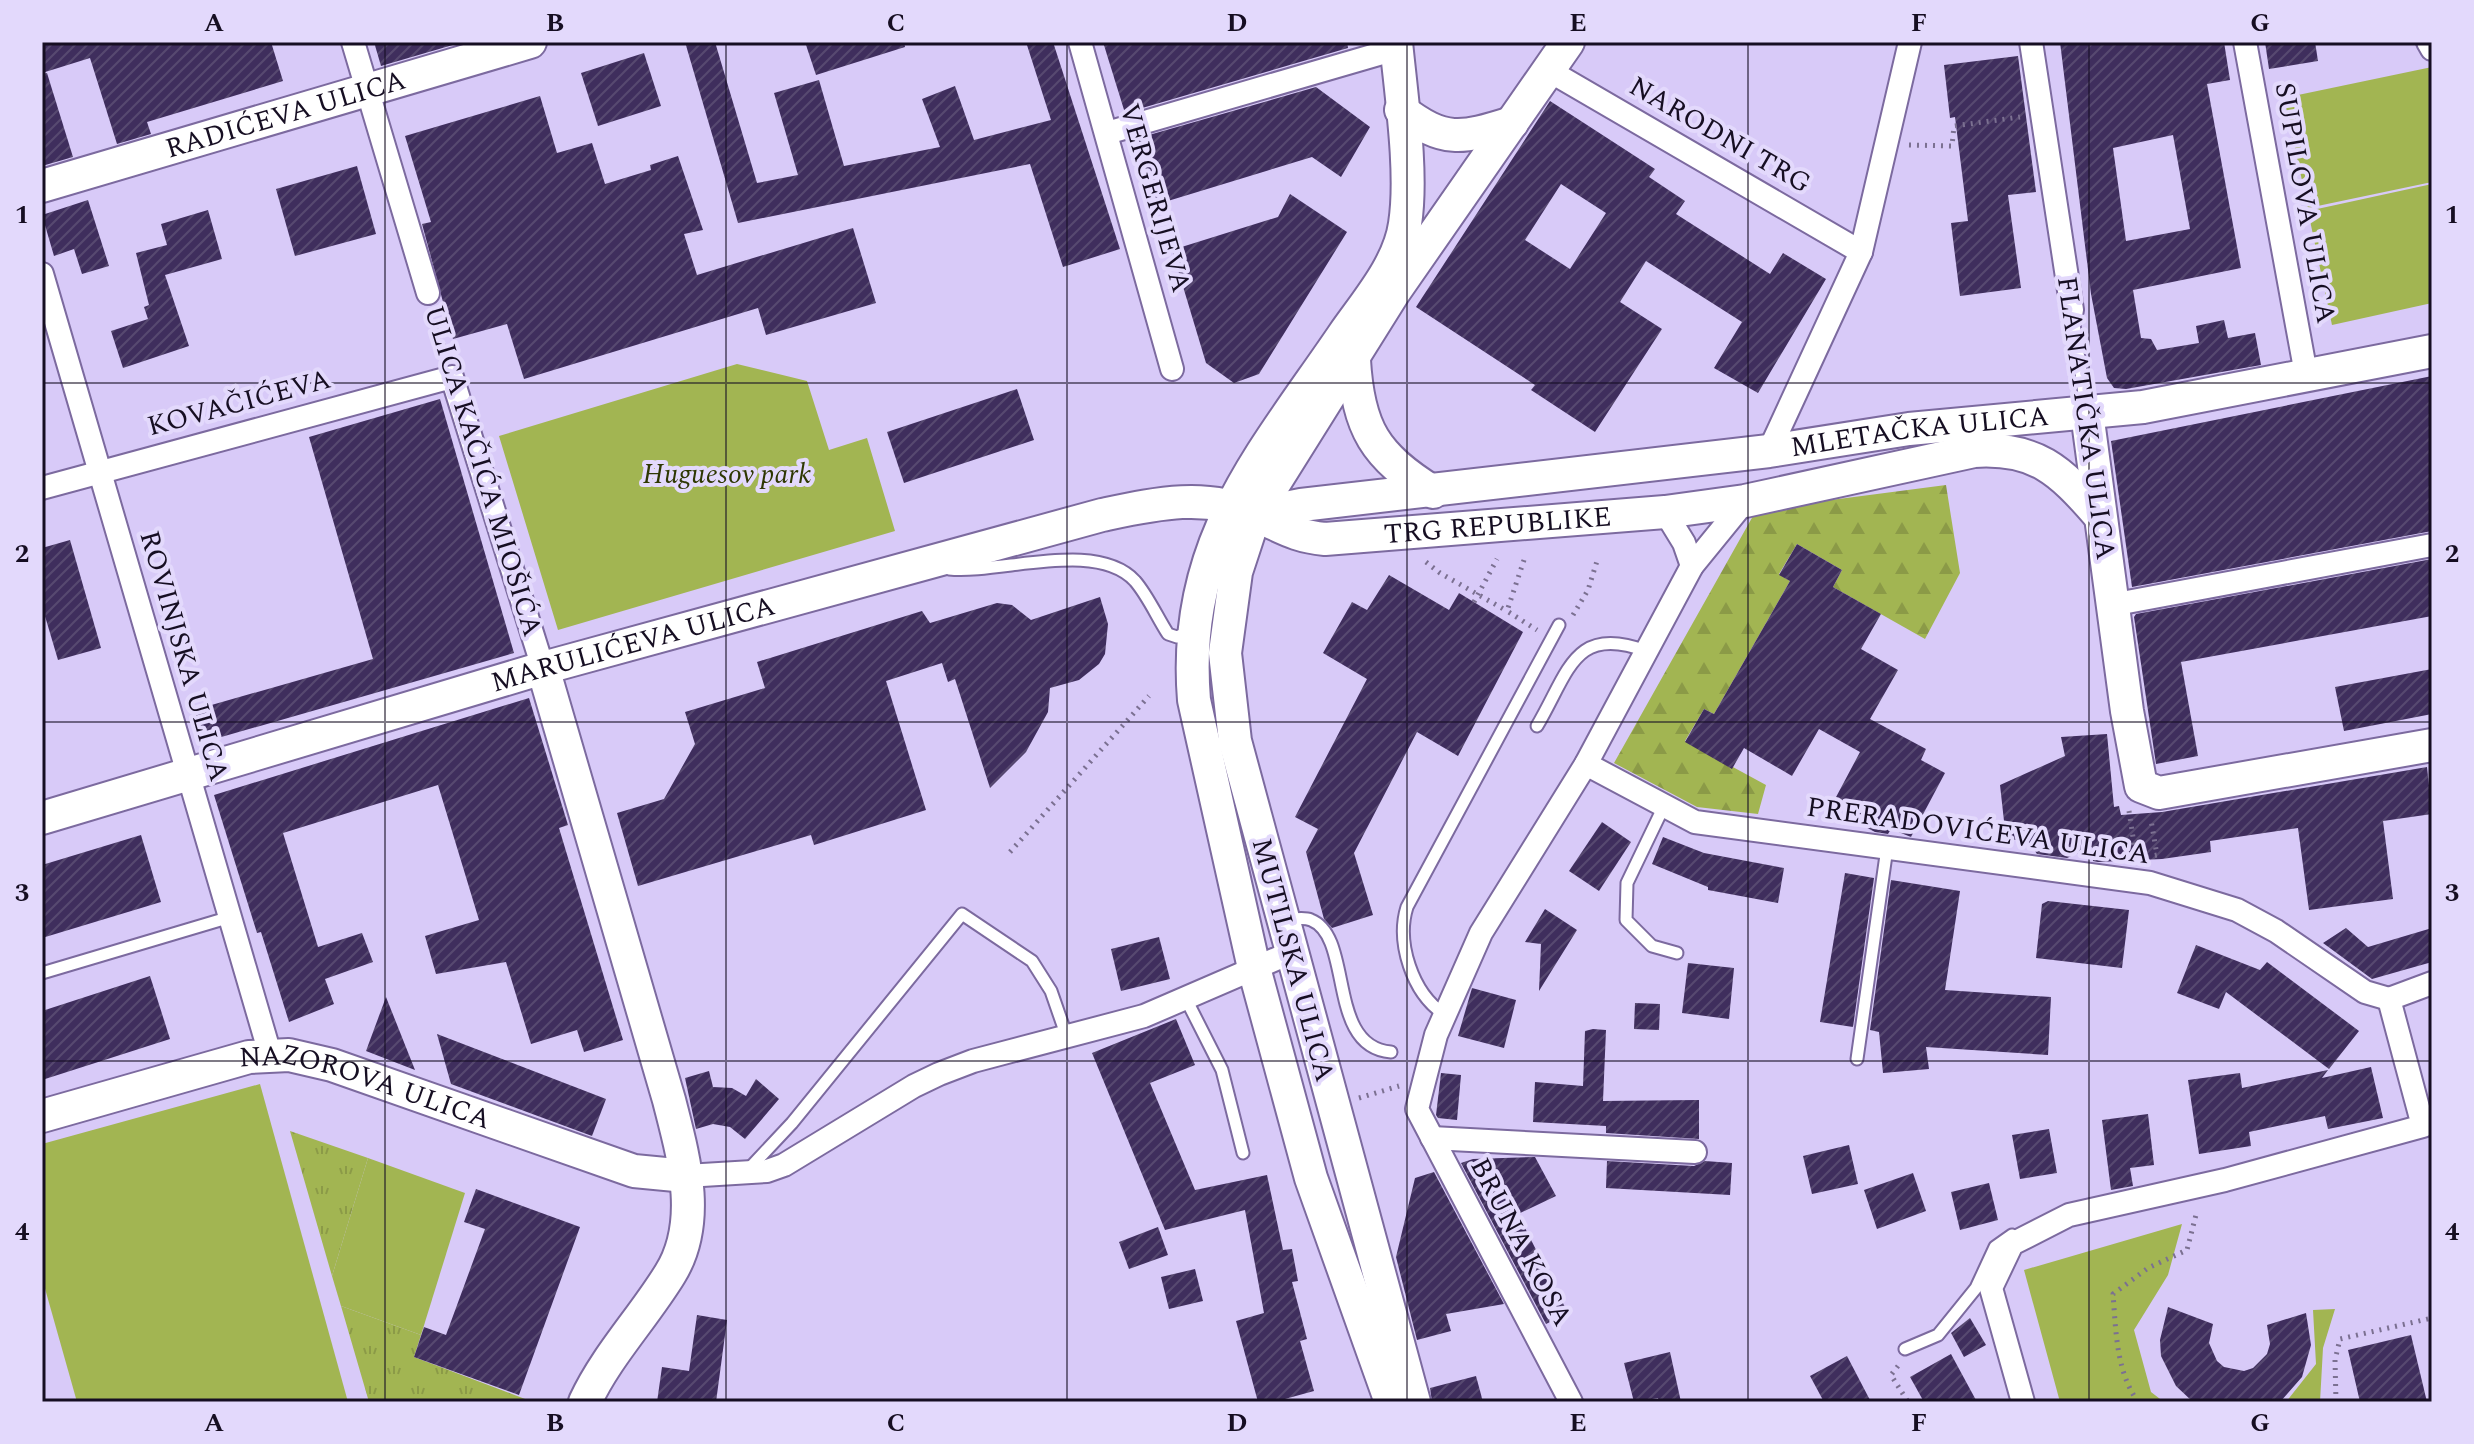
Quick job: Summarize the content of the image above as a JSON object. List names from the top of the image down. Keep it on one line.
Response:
{"streets":{"main road":["RADIĆEVA ULICA","FLANATIČKA ULICA","MLETAČKA ULICA","ULICA KAČIĆA MIOŠIĆA","TRG REPUBLIKE","MARULIĆEVA ULICA","MUTILSKA ULICA","NAZOROVA ULICA"],"street":["NARODNI TRG","VERGERIJEVA","SUPILOVA ULICA","KOVAČIĆEVA","ROVINJSKA ULICA","PRERADOVIĆEVA ULICA","BRUNA KOSA"]},"crossings":[["RADIĆEVA ULICA","ULICA KAČIĆA MIOŠIĆA"],["SUPILOVA ULICA","MLETAČKA ULICA"],["KOVAČIĆEVA","ULICA KAČIĆA MIOŠIĆA"],["KOVAČIĆEVA","ROVINJSKA ULICA"],["FLANATIČKA ULICA","MLETAČKA ULICA"],["MLETAČKA ULICA","TRG REPUBLIKE"],["ULICA KAČIĆA MIOŠIĆA","MARULIĆEVA ULICA"],["ULICA KAČIĆA MIOŠIĆA","NAZOROVA ULICA"],["TRG REPUBLIKE","MARULIĆEVA ULICA"],["TRG REPUBLIKE","MUTILSKA ULICA"],["MARULIĆEVA ULICA","ROVINJSKA ULICA"],["MARULIĆEVA ULICA","MUTILSKA ULICA"],["ROVINJSKA ULICA","NAZOROVA ULICA"]],"parks":["Huguesov park"],"grid":{"columns":["A","B","C","D","E","F","G"],"rows":["1","2","3","4"]}}
